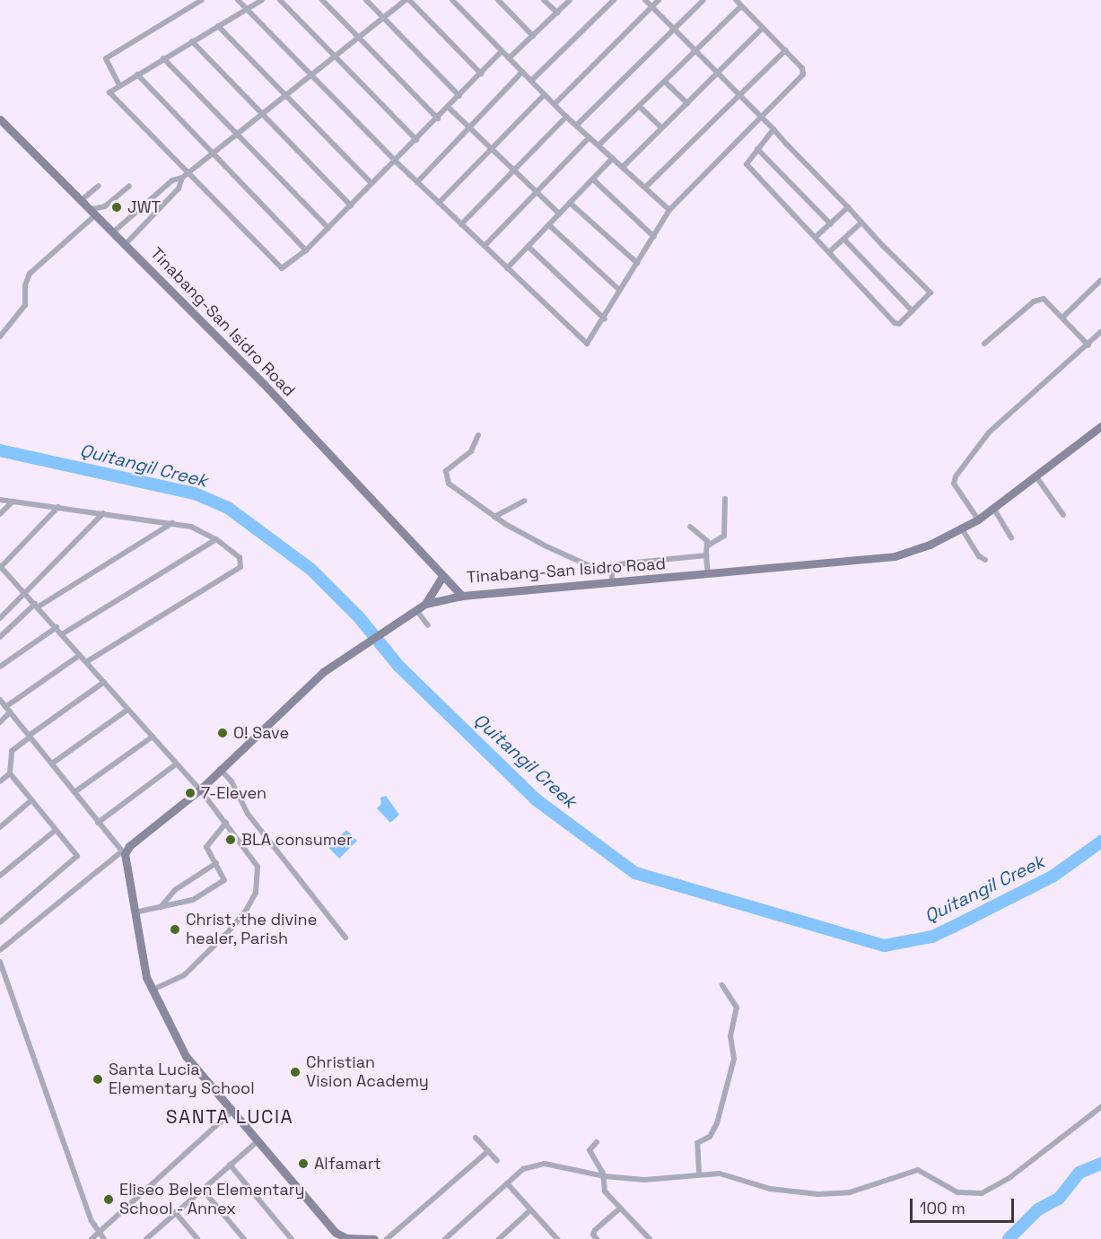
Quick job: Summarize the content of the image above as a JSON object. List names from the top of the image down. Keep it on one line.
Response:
{"streets":{"street":["Tinabang-San Isidro Road"]},"districts":["SANTA LUCIA"],"water":["Quitangil Creek"],"places":["JWT","O! Save","7-Eleven","BLA consumer","Christ, the divine healer, Parish","Christian Vision Academy","Santa Lucia Elementary School","Alfamart","Eliseo Belen Elementary School - Annex"],"scale_bar":"100 m"}
